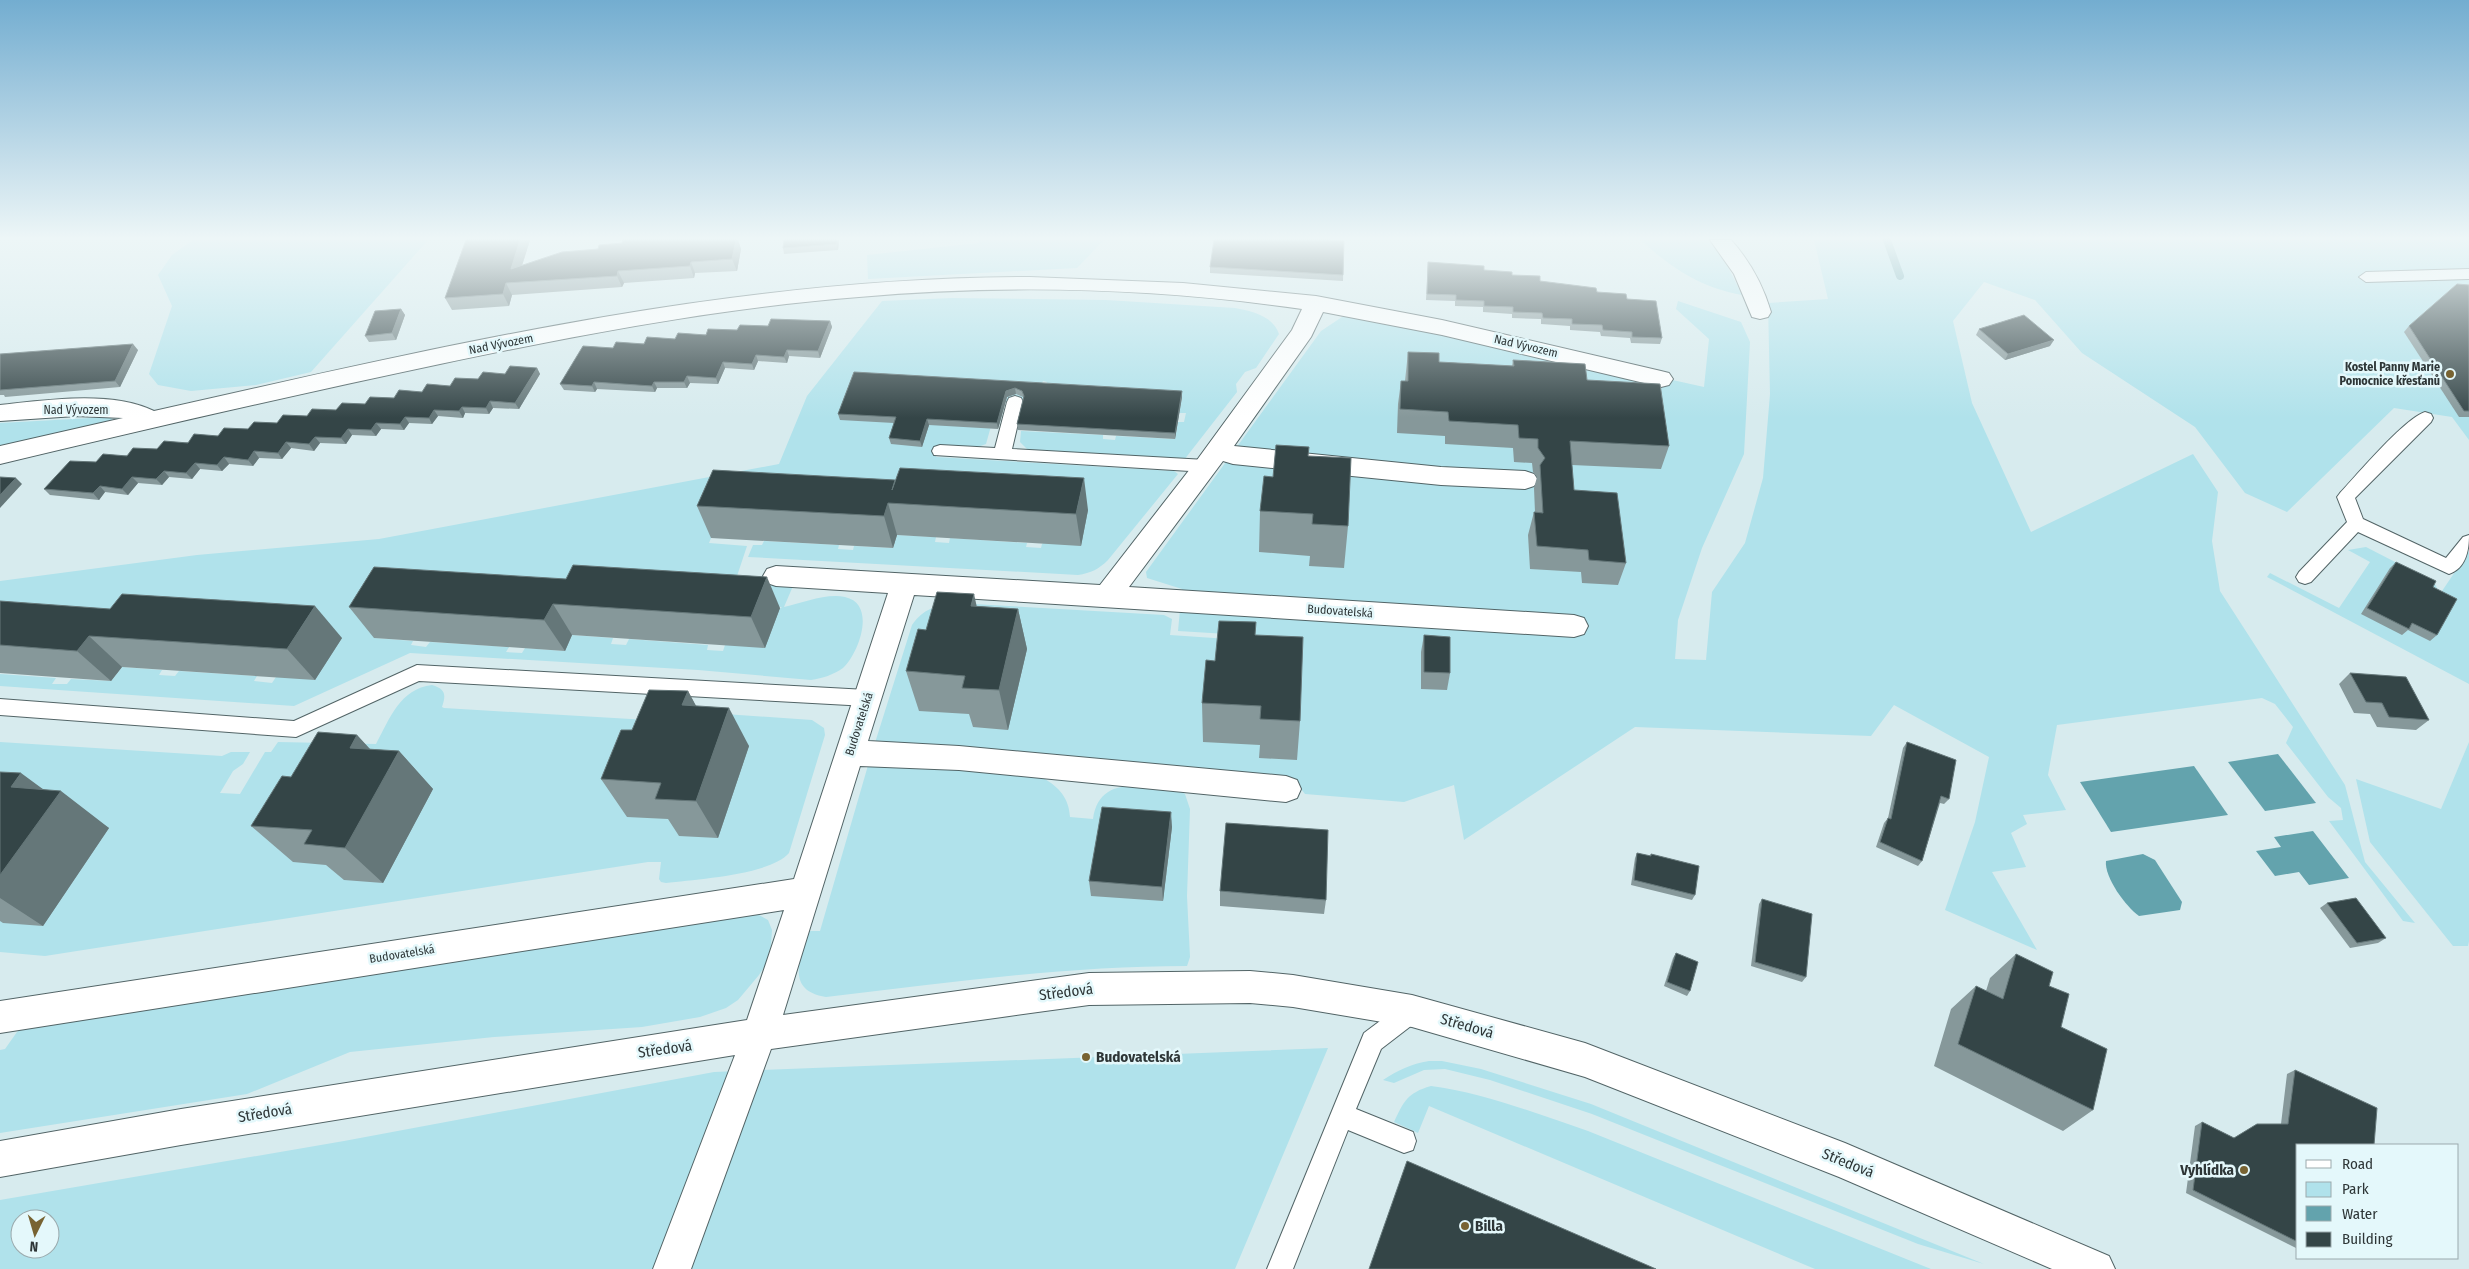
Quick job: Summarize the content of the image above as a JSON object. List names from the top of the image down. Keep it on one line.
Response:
{"streets":{"street":["Nad Vývozem","Budovatelská","Středová"]},"crossings":[["Budovatelská","Středová"]],"places":["Kostel Panny Marie Pomocnice křesťanů","Budovatelská","Vyhlídka","Billa"],"legend":["Road","Park","Water","Building"],"north":"bottom"}
